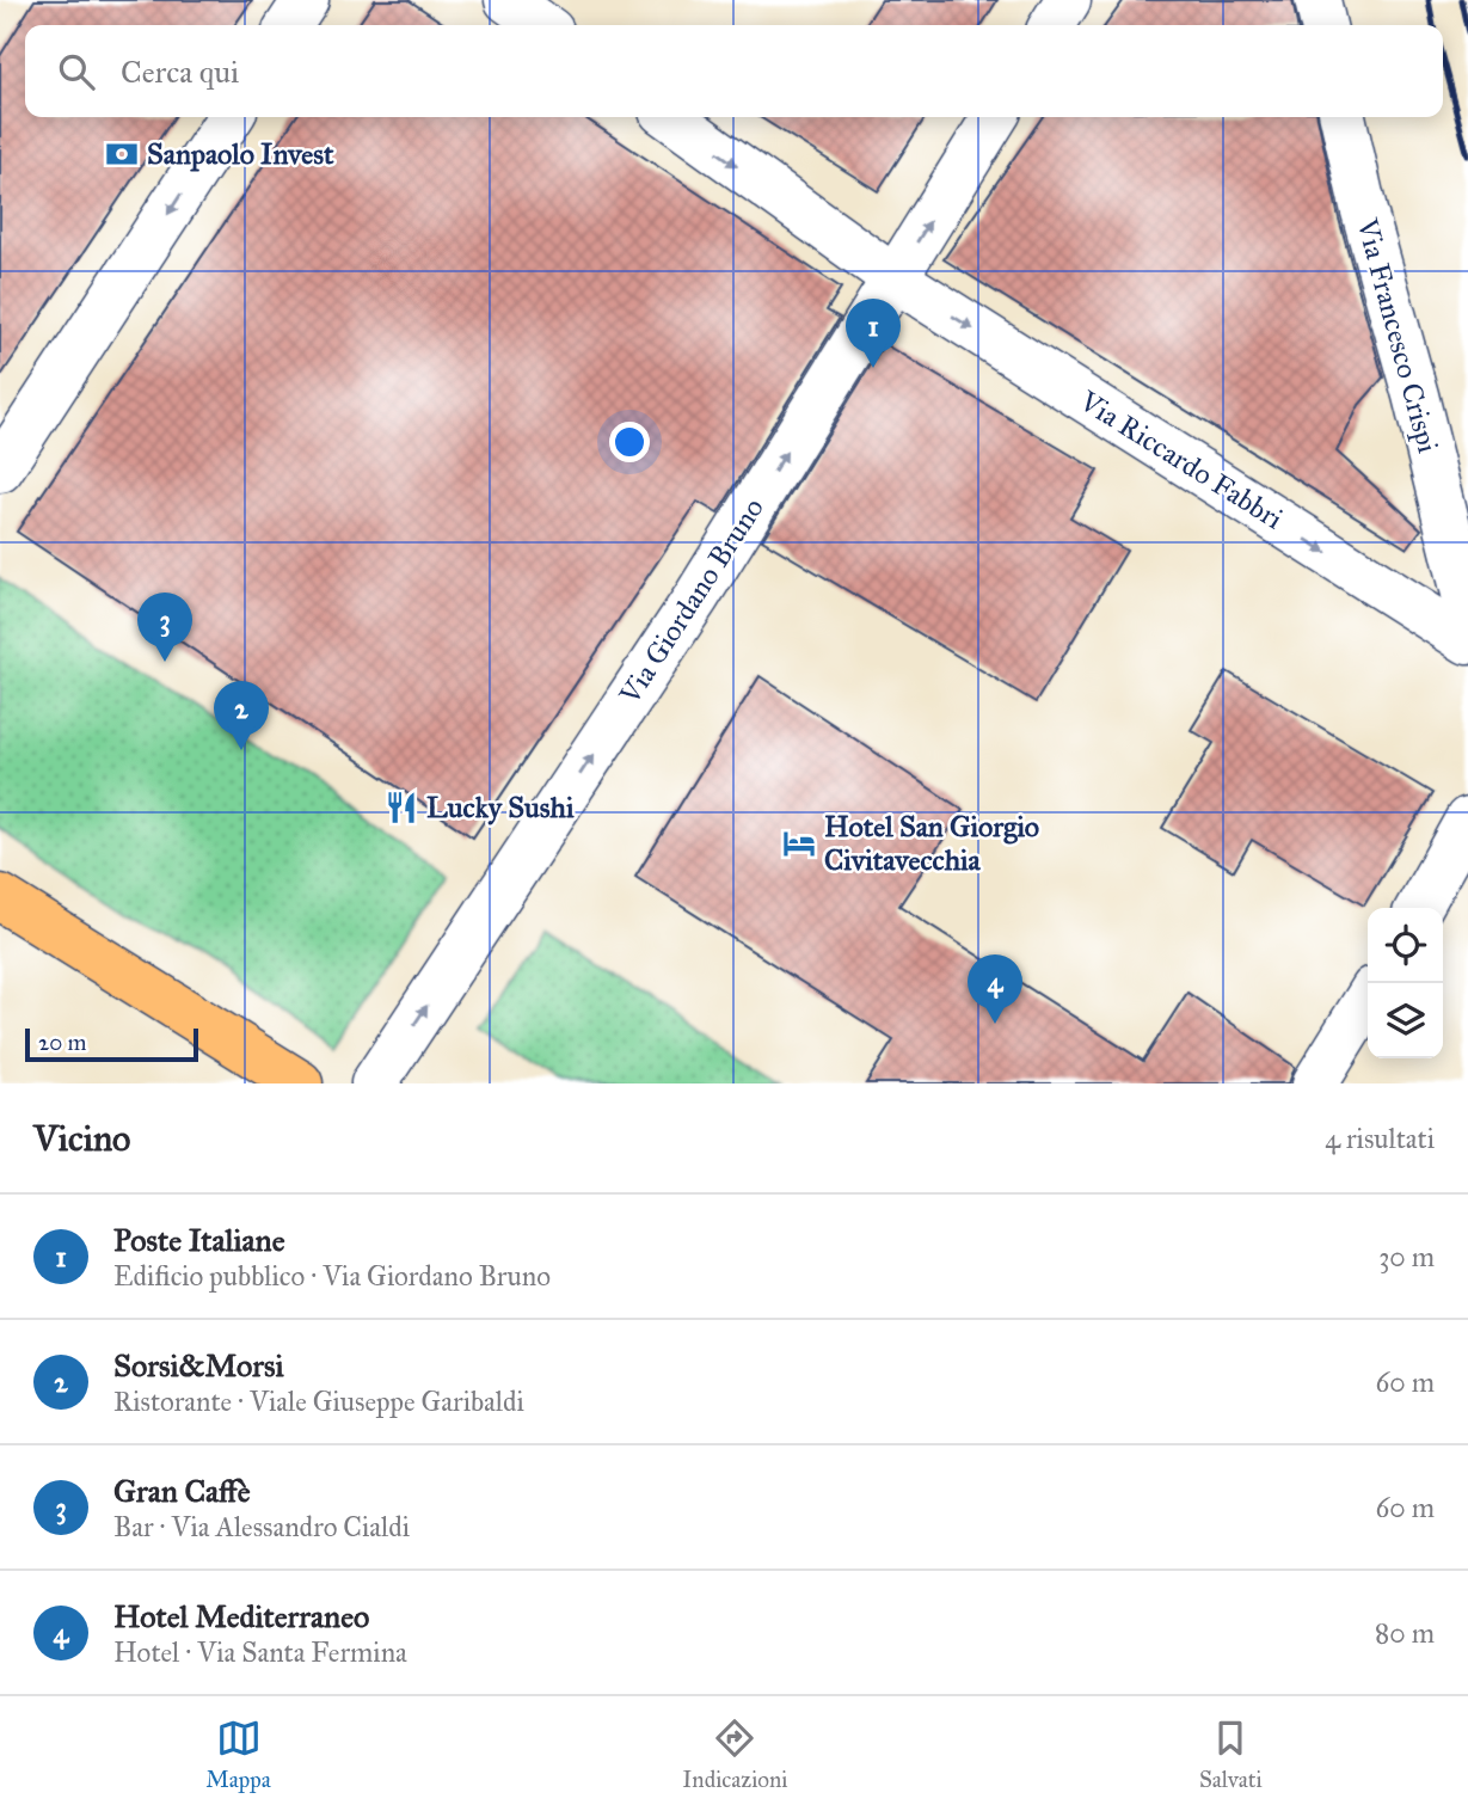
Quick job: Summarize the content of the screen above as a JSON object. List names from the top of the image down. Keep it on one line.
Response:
{"streets":{"street":["Via Francesco Crispi","Via Riccardo Fabbri","Via Giordano Bruno"]},"crossings":[["Via Riccardo Fabbri","Via Giordano Bruno"]],"one_way":["Via Riccardo Fabbri","Via Giordano Bruno"],"places":{"bank":["Sanpaolo Invest"],"restaurant":["Lucky Sushi"],"hotel":["Hotel San Giorgio Civitavecchia"]},"scale_bar":"20 m","page":{"search":"Cerca qui","pins":["1","3","2","4"],"scale":"20 m","heading":["Vicino","4 risultati"],"list":[{"mark":"1","name":"Poste Italiane","note":"Edificio pubblico · Via Giordano Bruno","value":"30 m"},{"mark":"2","name":"Sorsi&Morsi","note":"Ristorante · Viale Giuseppe Garibaldi","value":"60 m"},{"mark":"3","name":"Gran Caffè","note":"Bar · Via Alessandro Cialdi","value":"60 m"},{"mark":"4","name":"Hotel Mediterraneo","note":"Hotel · Via Santa Fermina","value":"80 m"}],"nav":["Mappa","Indicazioni","Salvati"]}}
